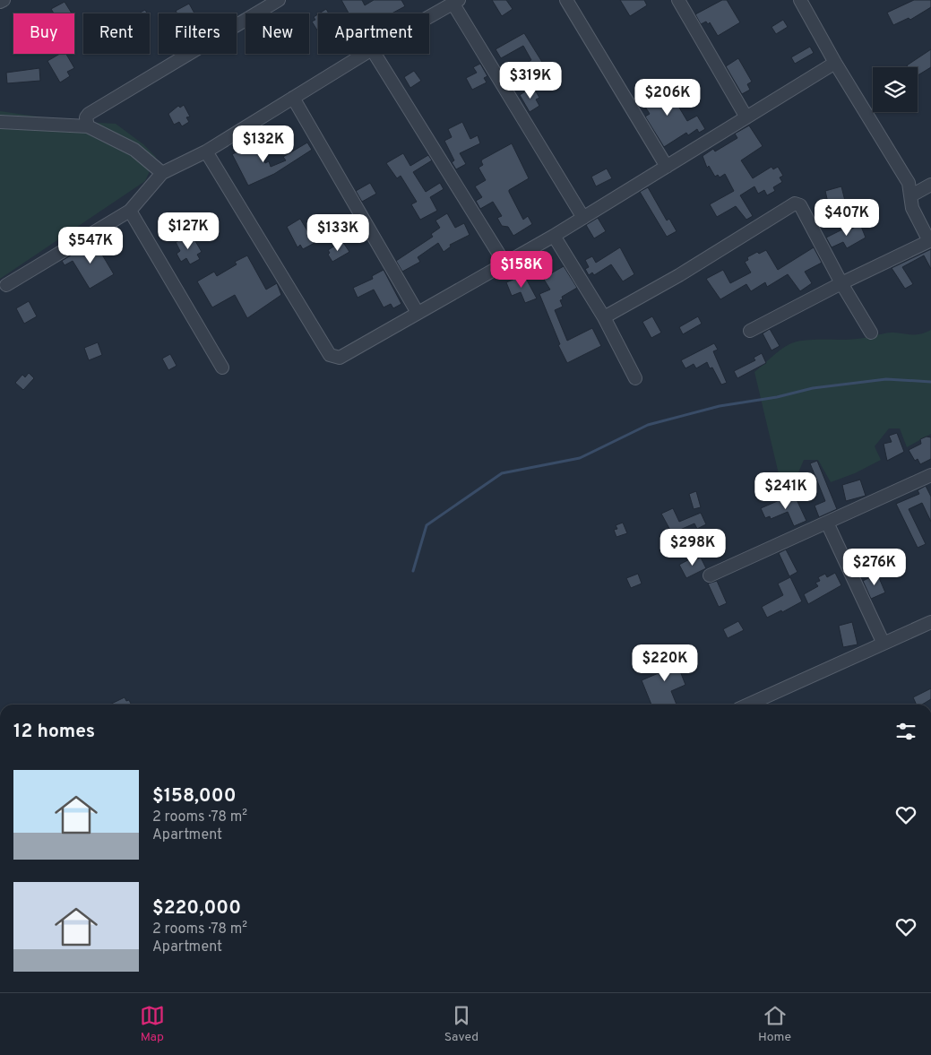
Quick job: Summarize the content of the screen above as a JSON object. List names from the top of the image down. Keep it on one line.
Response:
{"page":{"chip":["Buy","Rent","Filters","New","Apartment"],"price":["$319K","$206K","$132K","$407K","$127K","$133K","$547K","$158K","$241K","$298K","$276K","$220K"],"heading":"12 homes","list":[{"name":"$158,000","note":"2 rooms · 78 m² · Apartment"},{"name":"$220,000","note":"2 rooms · 78 m² · Apartment"}],"tabs":["Map","Saved","Home"]}}
